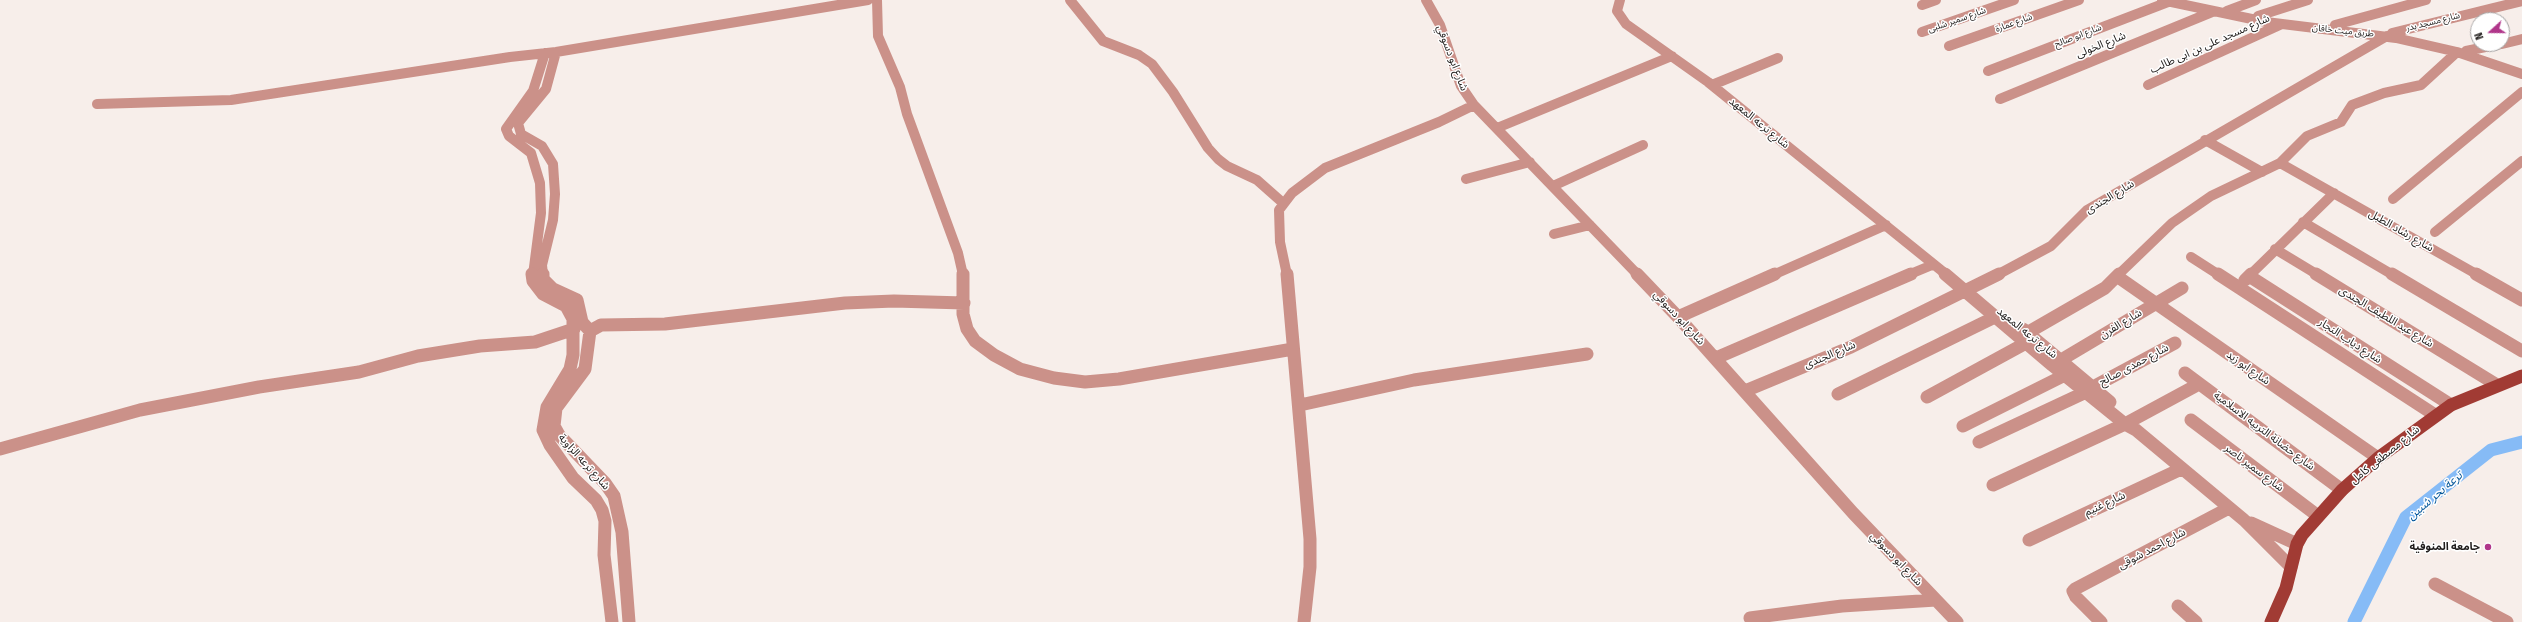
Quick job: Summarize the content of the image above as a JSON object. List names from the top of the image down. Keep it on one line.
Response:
{"streets":{"main road":["شارع مصطفى كامل"],"street":["شارع سمير شلبى","شارع مسجد بدر","شارع عمارة","طريق ميت خاقان","شارع ابو صالح","شارع مسجد على بن ابى طالب","شارع الخولى","شارع ابو دسوقي","شارع ترعه المعهد","شارع الجندى","شارع رشاد الطبل","شارع عبد اللطيف الجندى","شارع الفرن","شارع دياب النجار","شارع حمدى صالح","شارع ابو زيد","شارع حضانة التربيه الاسلامية","شارع ترعه الزاوية","شارع سمير ناصر","شارع غنيم","شارع احمد شوقى"]},"crossings":[["شارع مسجد بدر","طريق ميت خاقان"],["شارع مسجد بدر","شارع الجندى"],["طريق ميت خاقان","شارع ابو صالح"],["طريق ميت خاقان","شارع مسجد على بن ابى طالب"],["طريق ميت خاقان","شارع الخولى"],["طريق ميت خاقان","شارع الجندى"],["شارع ابو دسوقي","شارع الجندى"],["شارع ترعه المعهد","شارع الجندى"],["شارع ترعه المعهد","شارع الفرن"],["شارع ترعه المعهد","شارع حمدى صالح"],["شارع ترعه المعهد","شارع مصطفى كامل"],["شارع ترعه المعهد","شارع غنيم"],["شارع ترعه المعهد","شارع احمد شوقى"],["شارع عبد اللطيف الجندى","شارع مصطفى كامل"],["شارع الفرن","شارع ابو زيد"],["شارع دياب النجار","شارع مصطفى كامل"],["شارع ابو زيد","شارع مصطفى كامل"],["شارع حضانة التربيه الاسلامية","شارع مصطفى كامل"],["شارع مصطفى كامل","شارع سمير ناصر"]],"water":["ترعة بحر شبين"],"places":["جامعة المنوفية"],"north":"left"}
